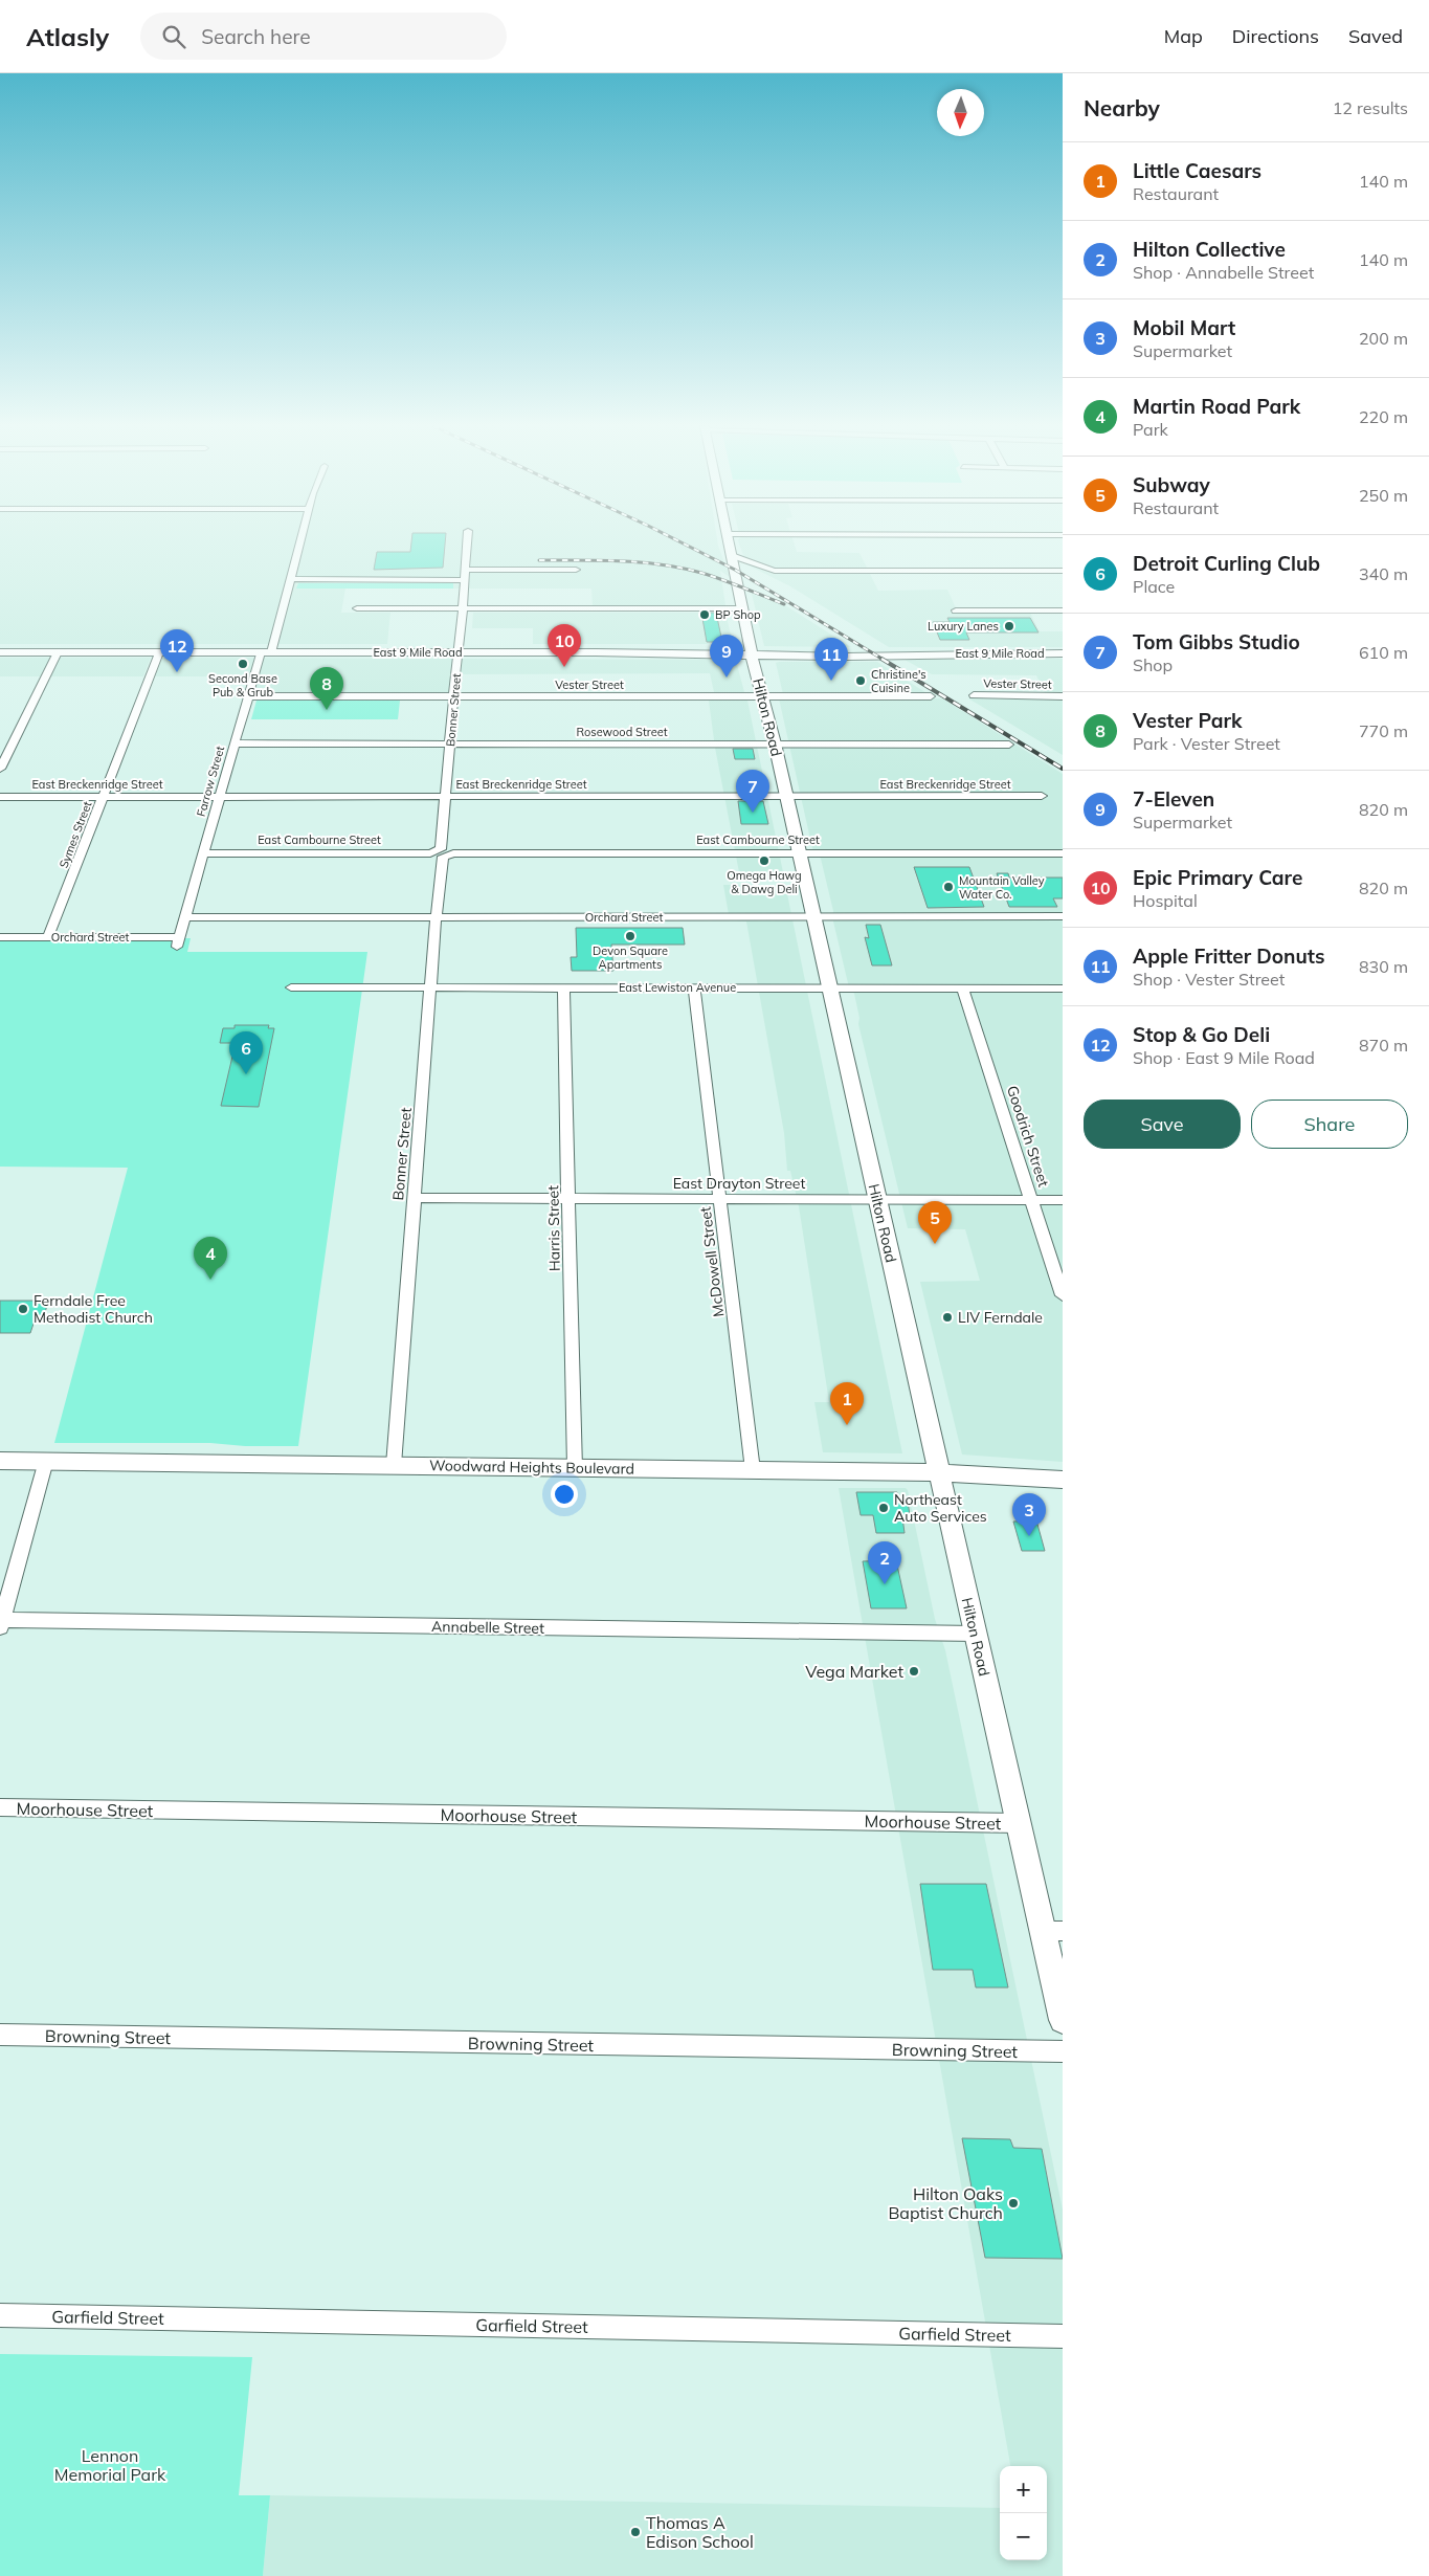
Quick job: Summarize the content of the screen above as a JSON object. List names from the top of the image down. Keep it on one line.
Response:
{"streets":{"main road":["East 9 Mile Road"],"street":["Vester Street","Bonner Street","Hilton Road","Rosewood Street","Farrow Street","East Breckenridge Street","Symes Street","East Cambourne Street","Orchard Street","East Lewiston Avenue","Goodrich Street","East Drayton Street","Harris Street","McDowell Street","Woodward Heights Boulevard","Annabelle Street","Moorhouse Street","Browning Street","Garfield Street"]},"crossings":[["East 9 Mile Road","Bonner Street"],["East 9 Mile Road","Hilton Road"],["East 9 Mile Road","Farrow Street"],["East 9 Mile Road","Symes Street"],["Vester Street","Bonner Street"],["Vester Street","Hilton Road"],["Vester Street","Farrow Street"],["Bonner Street","Rosewood Street"],["Bonner Street","East Breckenridge Street"],["Bonner Street","East Cambourne Street"],["Bonner Street","Orchard Street"],["Bonner Street","East Lewiston Avenue"],["Bonner Street","East Drayton Street"],["Bonner Street","Woodward Heights Boulevard"],["Hilton Road","Rosewood Street"],["Hilton Road","East Breckenridge Street"],["Hilton Road","East Cambourne Street"],["Hilton Road","Orchard Street"],["Hilton Road","East Lewiston Avenue"],["Hilton Road","East Drayton Street"],["Hilton Road","Woodward Heights Boulevard"],["Hilton Road","Annabelle Street"],["Hilton Road","Moorhouse Street"],["Rosewood Street","Farrow Street"],["Farrow Street","East Breckenridge Street"],["Farrow Street","East Cambourne Street"],["Farrow Street","Orchard Street"],["East Breckenridge Street","Symes Street"],["Symes Street","Orchard Street"],["East Lewiston Avenue","Goodrich Street"],["East Lewiston Avenue","Harris Street"],["East Lewiston Avenue","McDowell Street"],["Goodrich Street","East Drayton Street"],["East Drayton Street","Harris Street"],["East Drayton Street","McDowell Street"],["Harris Street","Woodward Heights Boulevard"],["McDowell Street","Woodward Heights Boulevard"]],"parks":["Lennon Memorial Park"],"places":["BP Shop","Luxury Lanes","Second Base Pub & Grub","Christine's Cuisine","Omega Hawg & Dawg Deli","Mountain Valley Water Co.","Devon Square Apartments","Ferndale Free Methodist Church","LIV Ferndale","Northeast Auto Services","Vega Market","Hilton Oaks Baptist Church","Thomas A Edison School"],"north":"bottom","page":{"header":"Atlasly","search":"Search here","nav":["Map","Directions","Saved"],"heading":["Nearby","12 results"],"list":[{"mark":"1","name":"Little Caesars","note":"Restaurant","value":"140 m"},{"mark":"2","name":"Hilton Collective","note":"Shop · Annabelle Street","value":"140 m"},{"mark":"3","name":"Mobil Mart","note":"Supermarket","value":"200 m"},{"mark":"4","name":"Martin Road Park","note":"Park","value":"220 m"},{"mark":"5","name":"Subway","note":"Restaurant","value":"250 m"},{"mark":"6","name":"Detroit Curling Club","note":"Place","value":"340 m"},{"mark":"7","name":"Tom Gibbs Studio","note":"Shop","value":"610 m"},{"mark":"8","name":"Vester Park","note":"Park · Vester Street","value":"770 m"},{"mark":"9","name":"7-Eleven","note":"Supermarket","value":"820 m"},{"mark":"10","name":"Epic Primary Care","note":"Hospital","value":"820 m"},{"mark":"11","name":"Apple Fritter Donuts","note":"Shop · Vester Street","value":"830 m"},{"mark":"12","name":"Stop & Go Deli","note":"Shop · East 9 Mile Road","value":"870 m"}],"pins":["10","12","9","11","8","7","6","5","4","1","3","2"],"buttons":["Save","Share"],"map_buttons":["+","−"]}}
